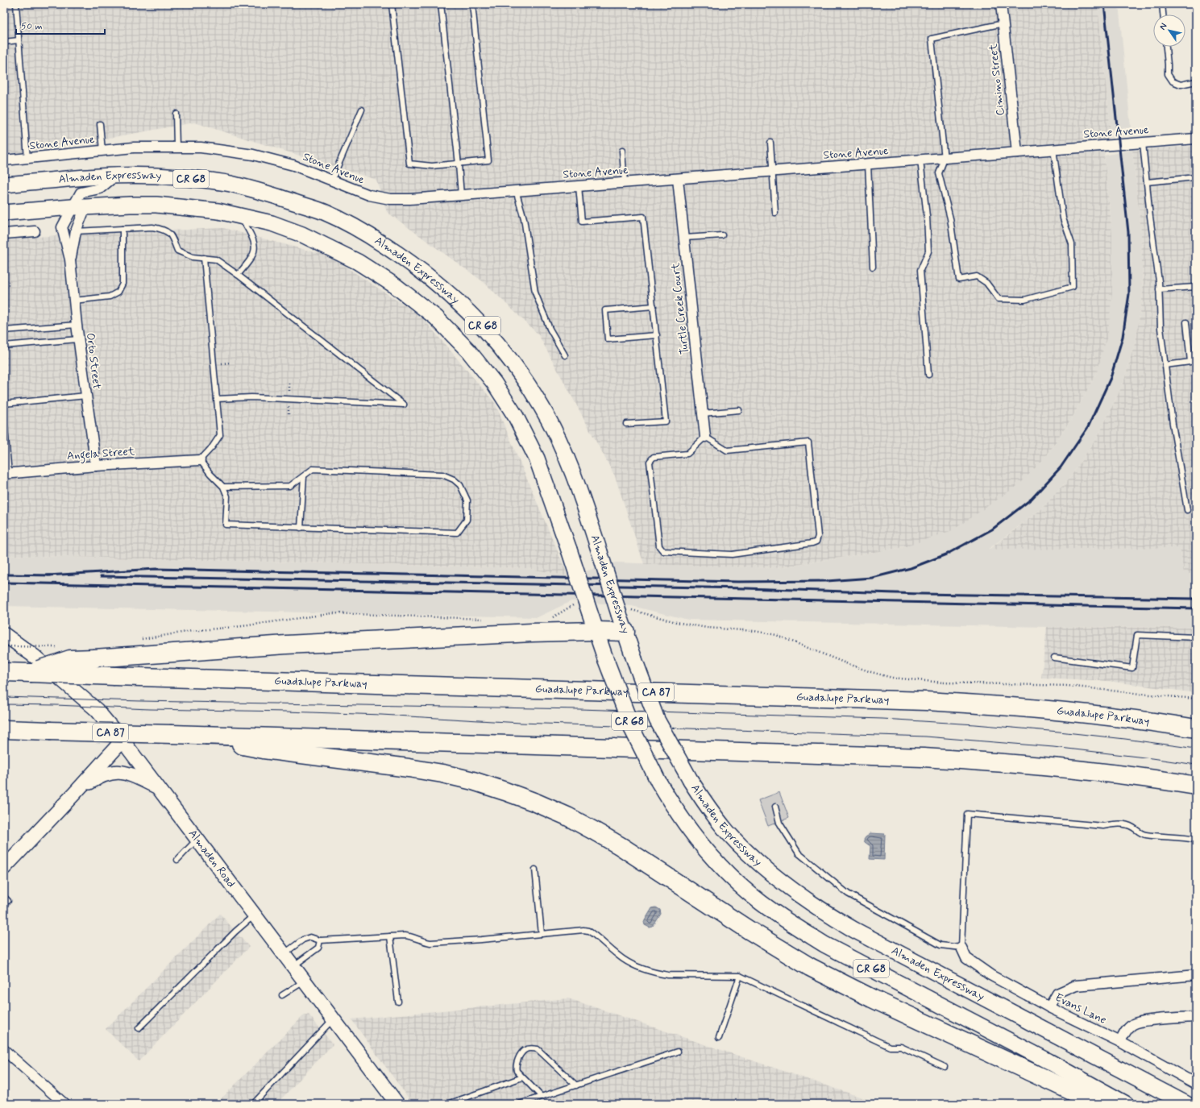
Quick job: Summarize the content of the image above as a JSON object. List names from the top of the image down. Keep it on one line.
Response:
{"streets":{"highway":["Guadalupe Parkway","CA 87"],"main road":["Almaden Expressway","CR G8"],"street":["Cimino Street","Stone Avenue","Turtle Creek Court","Orto Street","Angela Street","Almaden Road","Evans Lane"]},"crossings":[["Cimino Street","Stone Avenue"],["Stone Avenue","Turtle Creek Court"],["Almaden Expressway","Orto Street"],["CR G8","Orto Street"],["Orto Street","Angela Street"]],"scale_bar":"50 m","north":"top left"}
